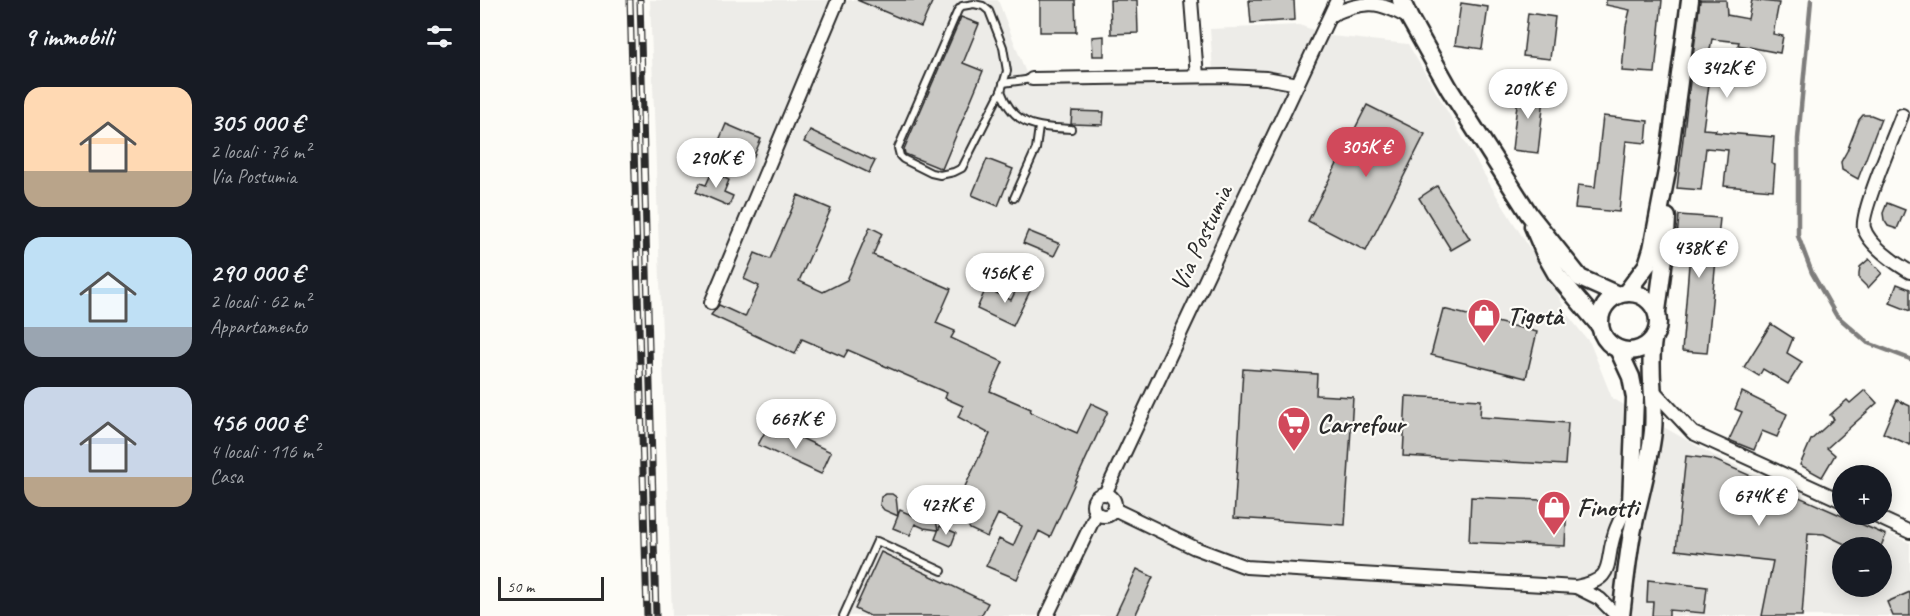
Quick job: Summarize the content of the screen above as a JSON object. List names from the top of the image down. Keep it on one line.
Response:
{"streets":{"street":["Via Postumia"]},"places":{"shop":["Tigotà","Finotti"],"supermarket":["Carrefour"]},"scale_bar":"50 m","page":{"heading":"9 immobili","price":["342K €","209K €","305K €","290K €","438K €","456K €","667K €","674K €","427K €"],"list":[{"name":"305 000 €","note":"2 locali · 76 m² · Via Postumia"},{"name":"290 000 €","note":"2 locali · 62 m² · Appartamento"},{"name":"456 000 €","note":"4 locali · 116 m² · Casa"}],"map_buttons":["+","−"],"scale":"50 m"}}
